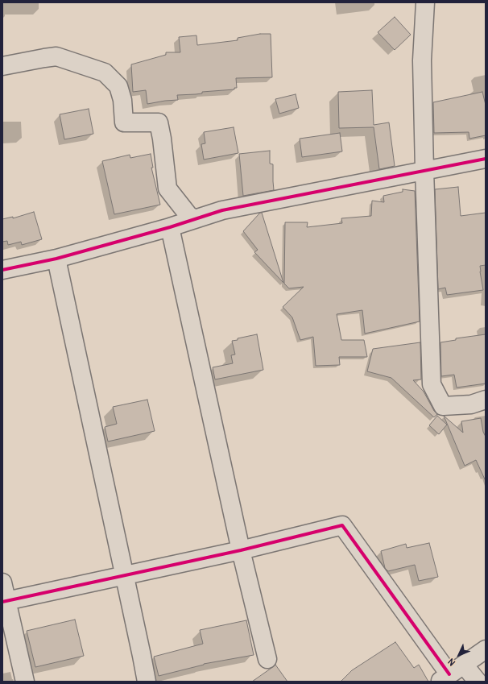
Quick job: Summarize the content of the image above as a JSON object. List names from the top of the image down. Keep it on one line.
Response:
{"north":"bottom left"}
